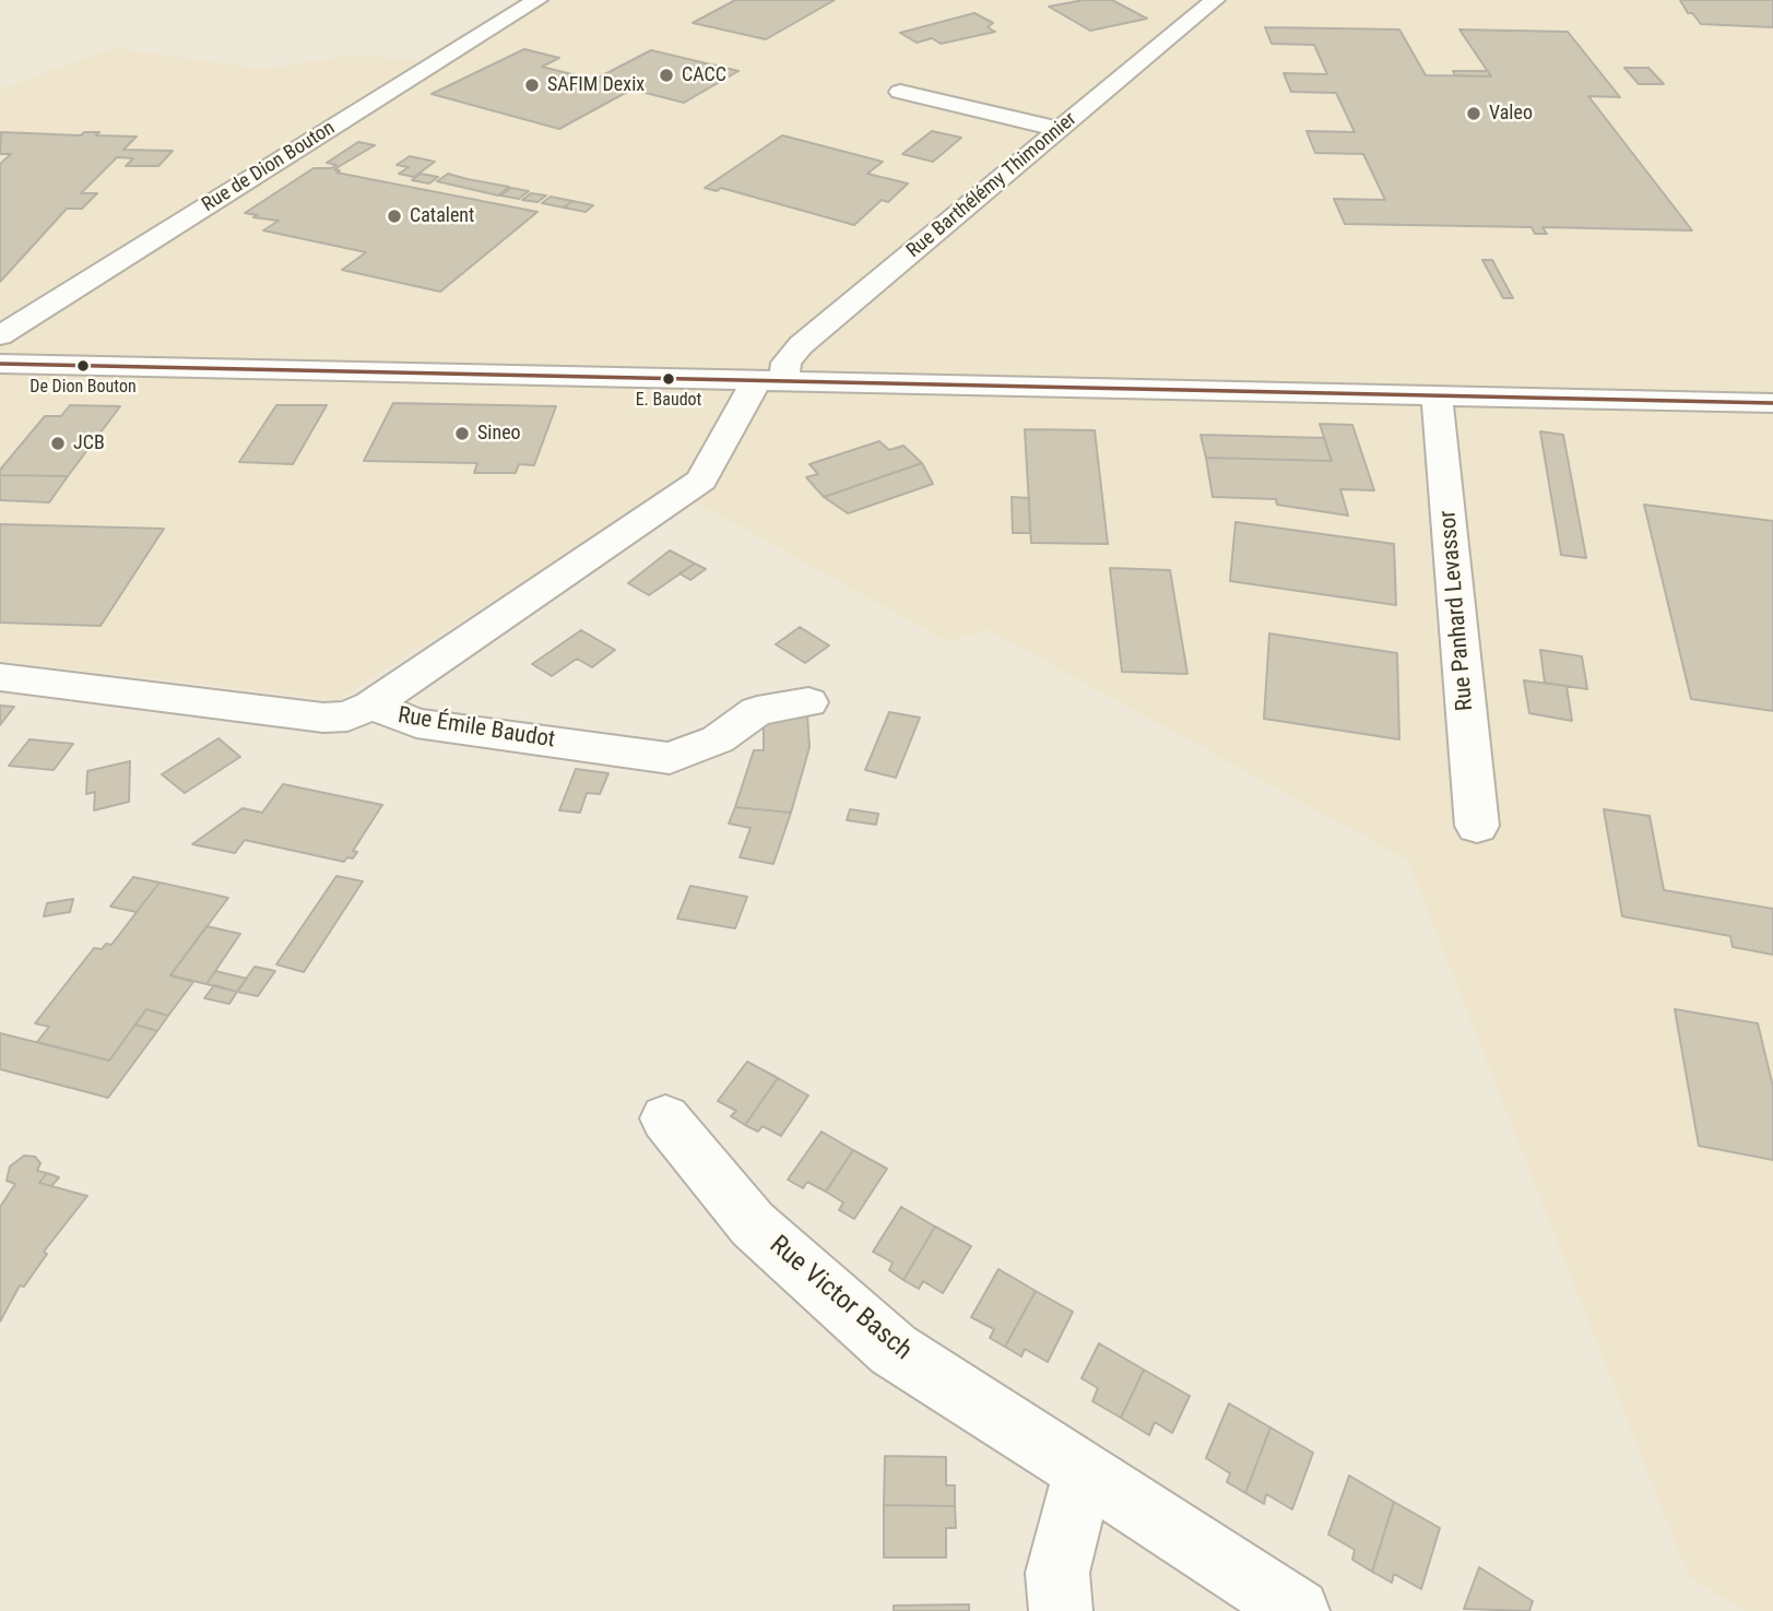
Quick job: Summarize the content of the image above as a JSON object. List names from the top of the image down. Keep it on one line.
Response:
{"streets":{"street":["Rue de Dion Bouton","Rue Barthélémy Thimonnier","Rue Panhard Levassor","Rue Émile Baudot","Rue Victor Basch"]},"crossings":[["Rue Barthélémy Thimonnier","Rue Émile Baudot"]],"places":["CACC","SAFIM Dexix","Valeo","Catalent","De Dion Bouton","E. Baudot","Sineo","JCB"]}
